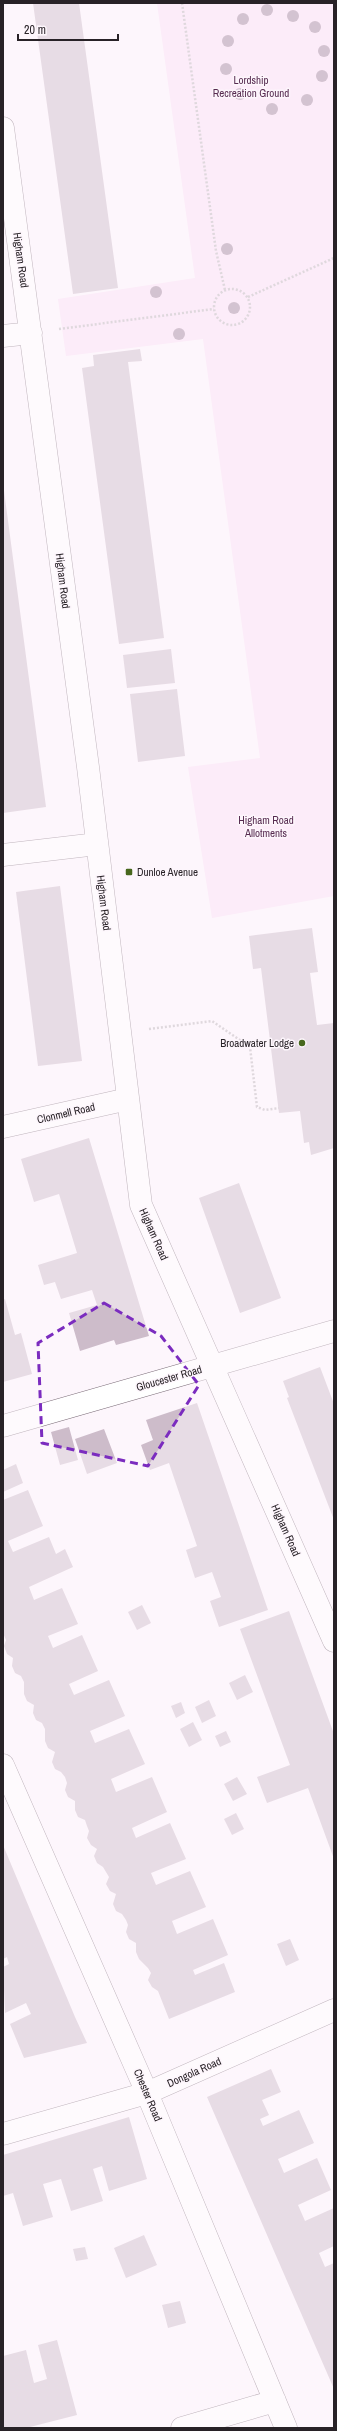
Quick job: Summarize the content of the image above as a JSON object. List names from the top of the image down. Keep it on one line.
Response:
{"streets":{"street":["Higham Road","Clonmell Road","Gloucester Road","Dongola Road","Chester Road"]},"crossings":[["Higham Road","Clonmell Road"],["Higham Road","Gloucester Road"],["Dongola Road","Chester Road"]],"parks":["Lordship Recreation Ground","Higham Road Allotments"],"places":{"transit":["Dunloe Avenue"],"other":["Broadwater Lodge"]},"scale_bar":"20 m"}
